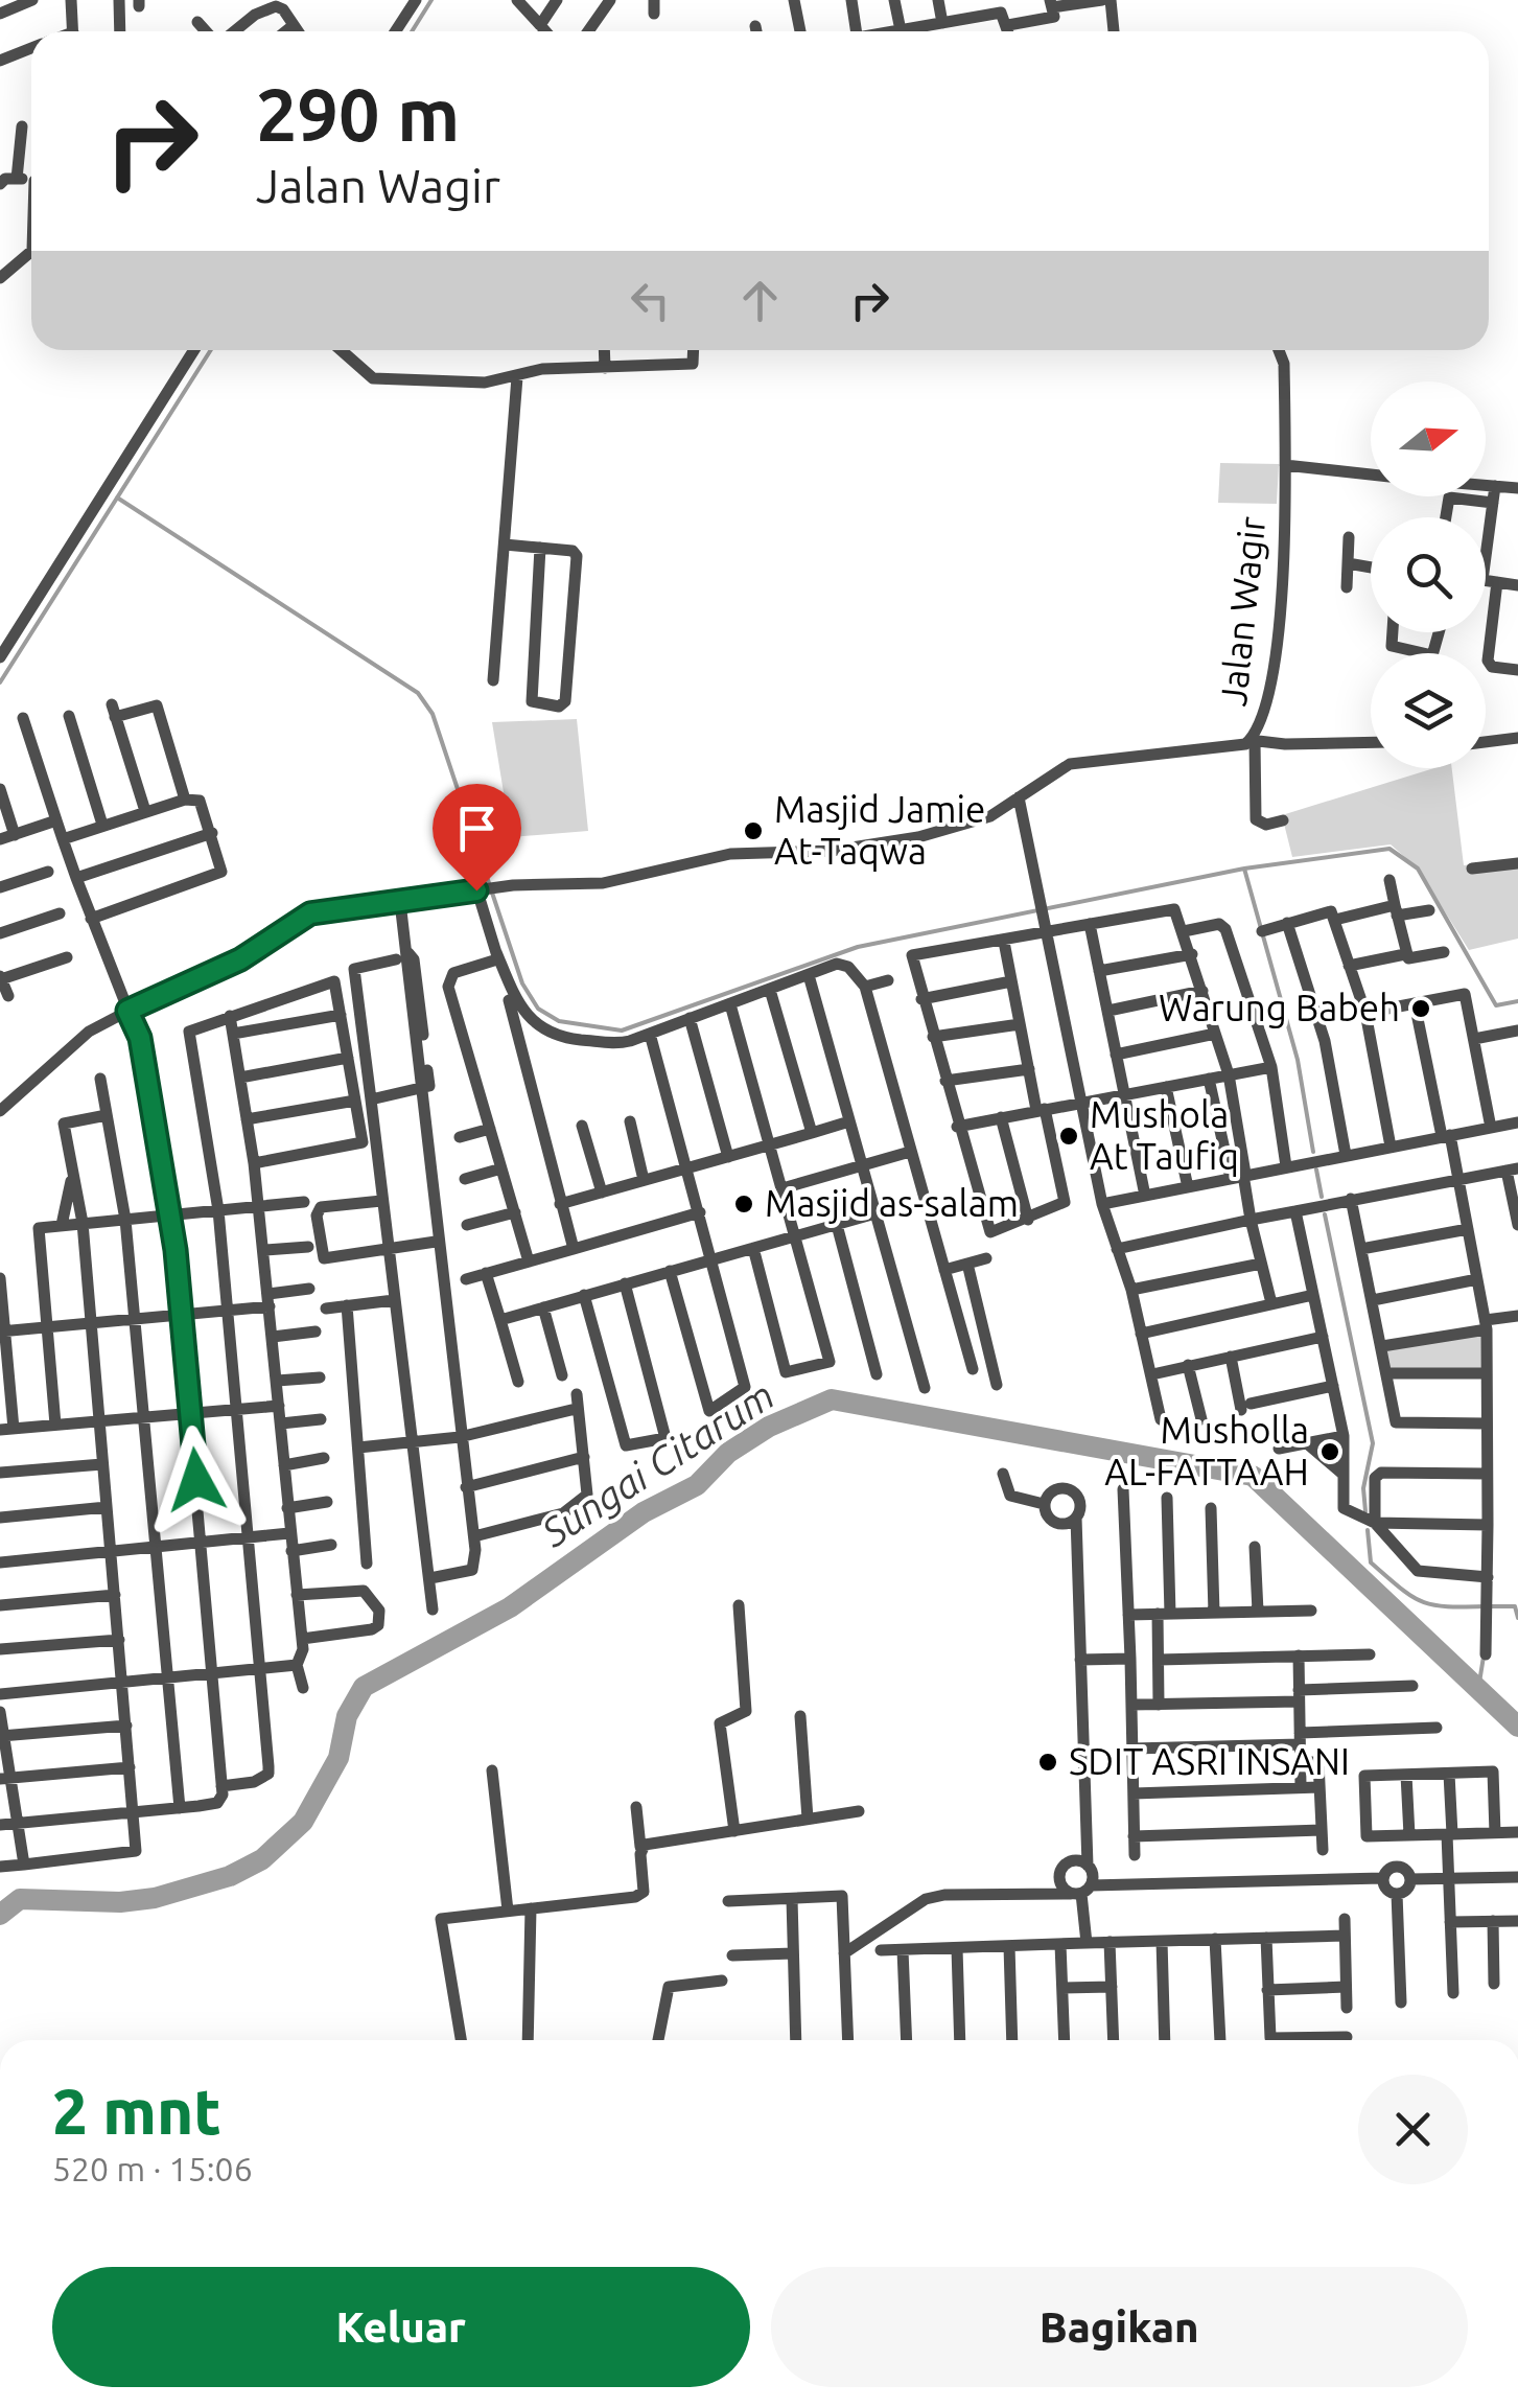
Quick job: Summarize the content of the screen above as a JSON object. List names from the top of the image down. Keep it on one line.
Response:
{"streets":{"street":["Jalan Wagir"]},"water":["Sungai Citarum"],"places":["Masjid Jamie At-Taqwa","Warung Babeh","Mushola At Taufiq","Masjid as-salam","Musholla AL-FATTAAH","SDIT ASRI INSANI"],"north":"right","page":{"turn":["290 m","Jalan Wagir"],"heading":["2 mnt","520 m · 15:06"],"buttons":["Keluar","Bagikan"]}}
